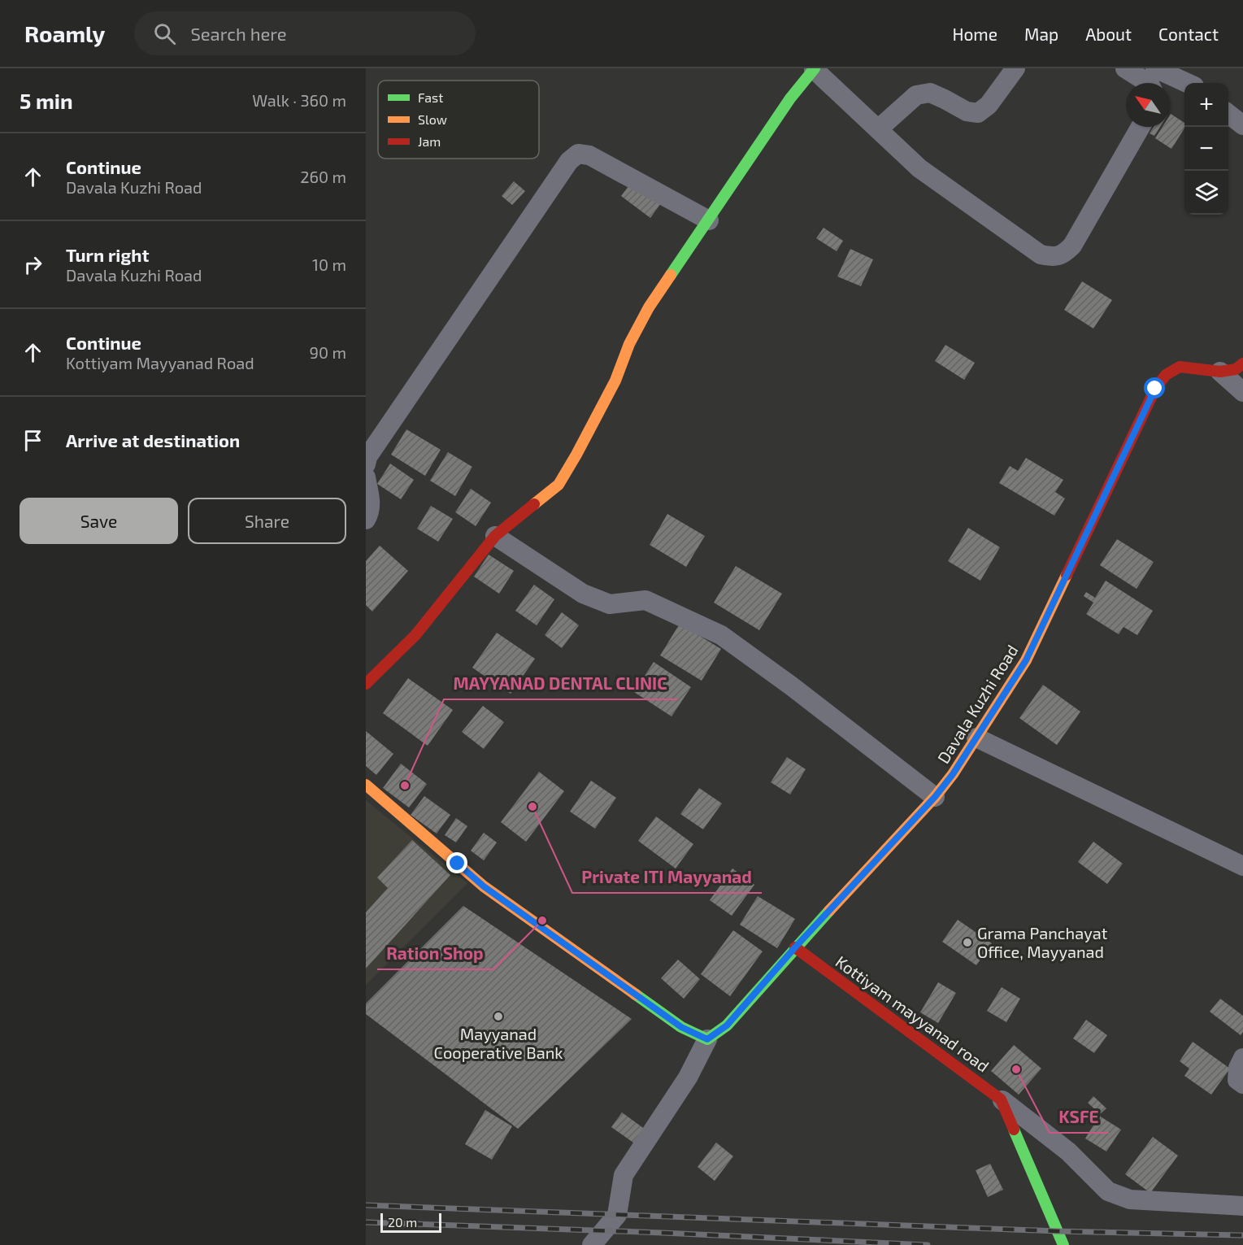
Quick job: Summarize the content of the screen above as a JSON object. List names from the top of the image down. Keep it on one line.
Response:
{"streets":{"street":["Davala Kuzhi Road","Kottiyam mayyanad road"]},"crossings":[["Davala Kuzhi Road","Kottiyam mayyanad road"]],"places":["MAYYANAD DENTAL CLINIC","Private ITI Mayyanad","Ration Shop","Grama Panchayat Office, Mayyanad","Mayyanad Cooperative Bank","KSFE"],"legend":["Fast","Slow","Jam"],"scale_bar":"20 m","north":"top left","page":{"header":"Roamly","search":"Search here","nav":["Home","Map","About","Contact"],"heading":["5 min","Walk · 360 m"],"map_buttons":["+","−"],"list":[["Continue","Davala Kuzhi Road","260 m"],["Turn right","Davala Kuzhi Road","10 m"],["Continue","Kottiyam Mayyanad Road","90 m"],"Arrive at destination"],"buttons":["Save","Share"],"scale":"20 m"}}
